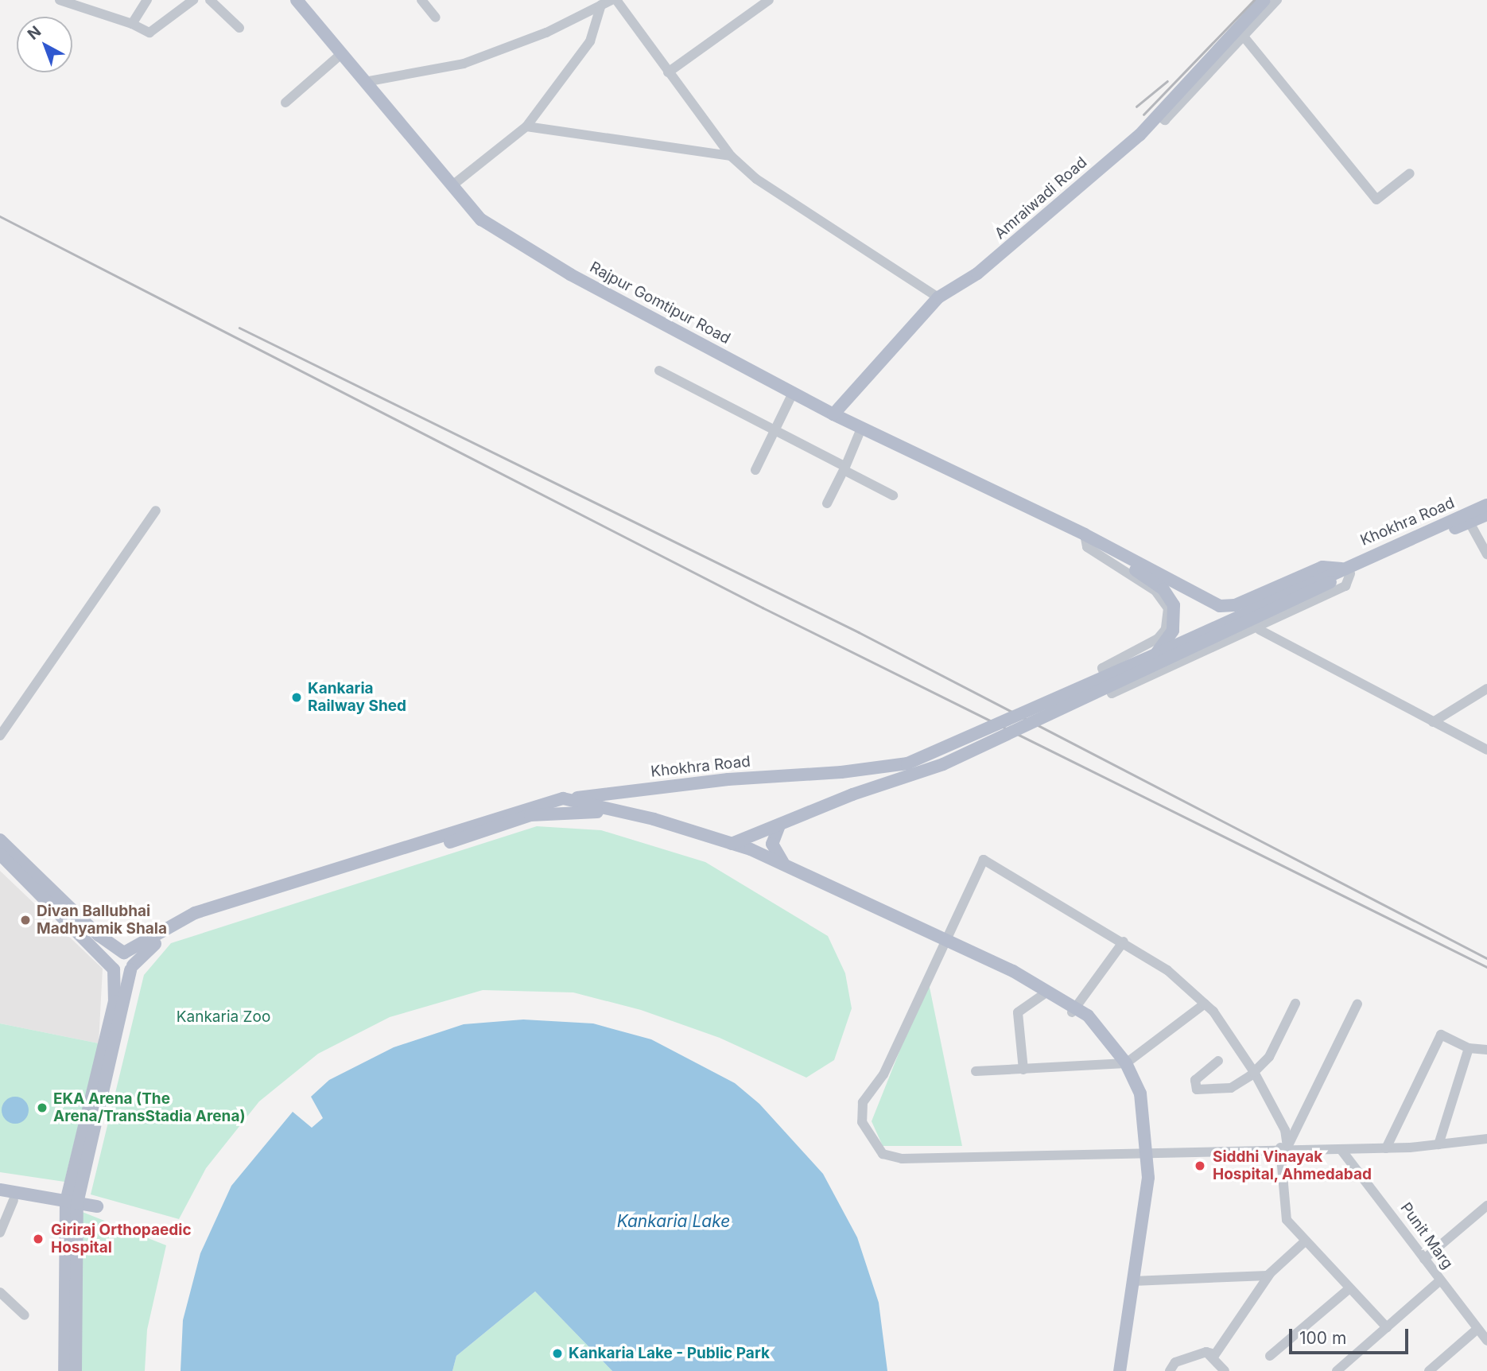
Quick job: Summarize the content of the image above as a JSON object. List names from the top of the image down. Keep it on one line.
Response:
{"streets":{"main road":["Amraiwadi Road","Rajpur Gomtipur Road","Khokhra Road"],"street":["Punit Marg"]},"crossings":[["Amraiwadi Road","Rajpur Gomtipur Road"]],"water":["Kankaria Lake"],"parks":["Kankaria Zoo"],"places":["Kankaria Railway Shed","Divan Ballubhai Madhyamik Shala","EKA Arena (The Arena/TransStadia Arena)","Siddhi Vinayak Hospital, Ahmedabad","Giriraj Orthopaedic Hospital","Kankaria Lake - Public Park"],"scale_bar":"100 m","north":"top left"}
